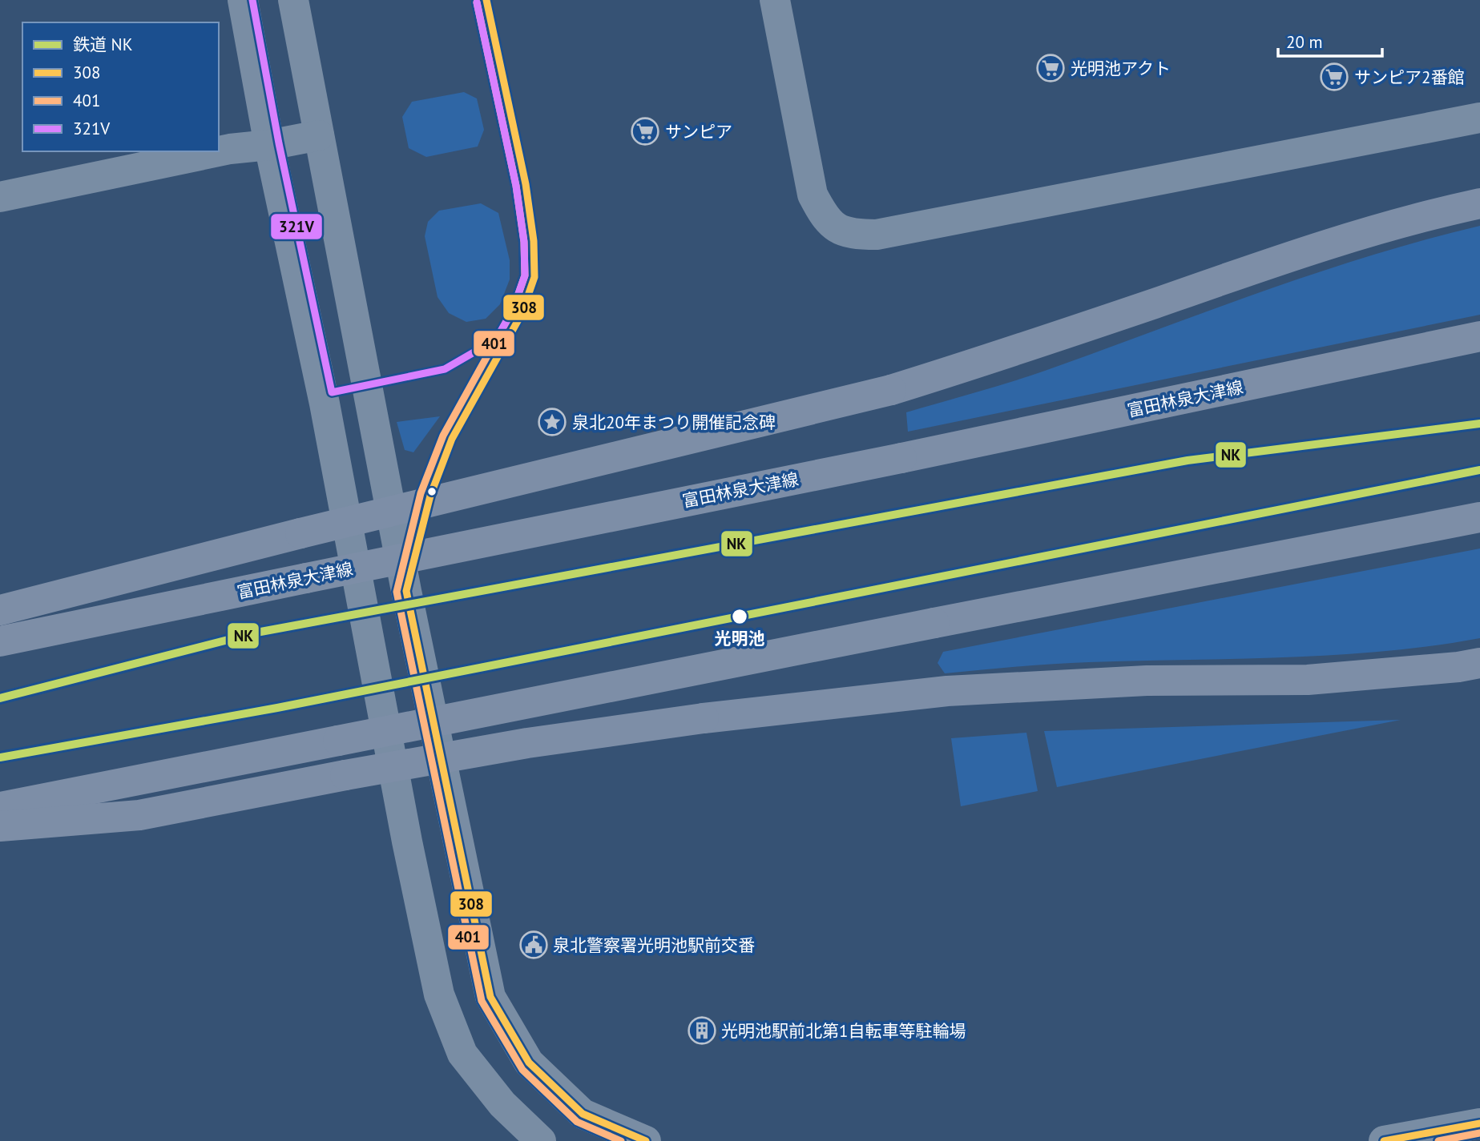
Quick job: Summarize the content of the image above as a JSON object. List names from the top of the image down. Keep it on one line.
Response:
{"streets":{"main road":["富田林泉大津線"]},"places":{"supermarket":["光明池アクト","サンピア2番館","サンピア"],"place":["泉北20年まつり開催記念碑"],"other":["光明池"],"public building":["泉北警察署光明池駅前交番"],"building":["光明池駅前北第1自転車等駐輪場"]},"lines":["transit line 308","transit line 321V","transit line 401","rail line NK"],"legend":["鉄道 NK","308","401","321V"],"scale_bar":"20 m"}
